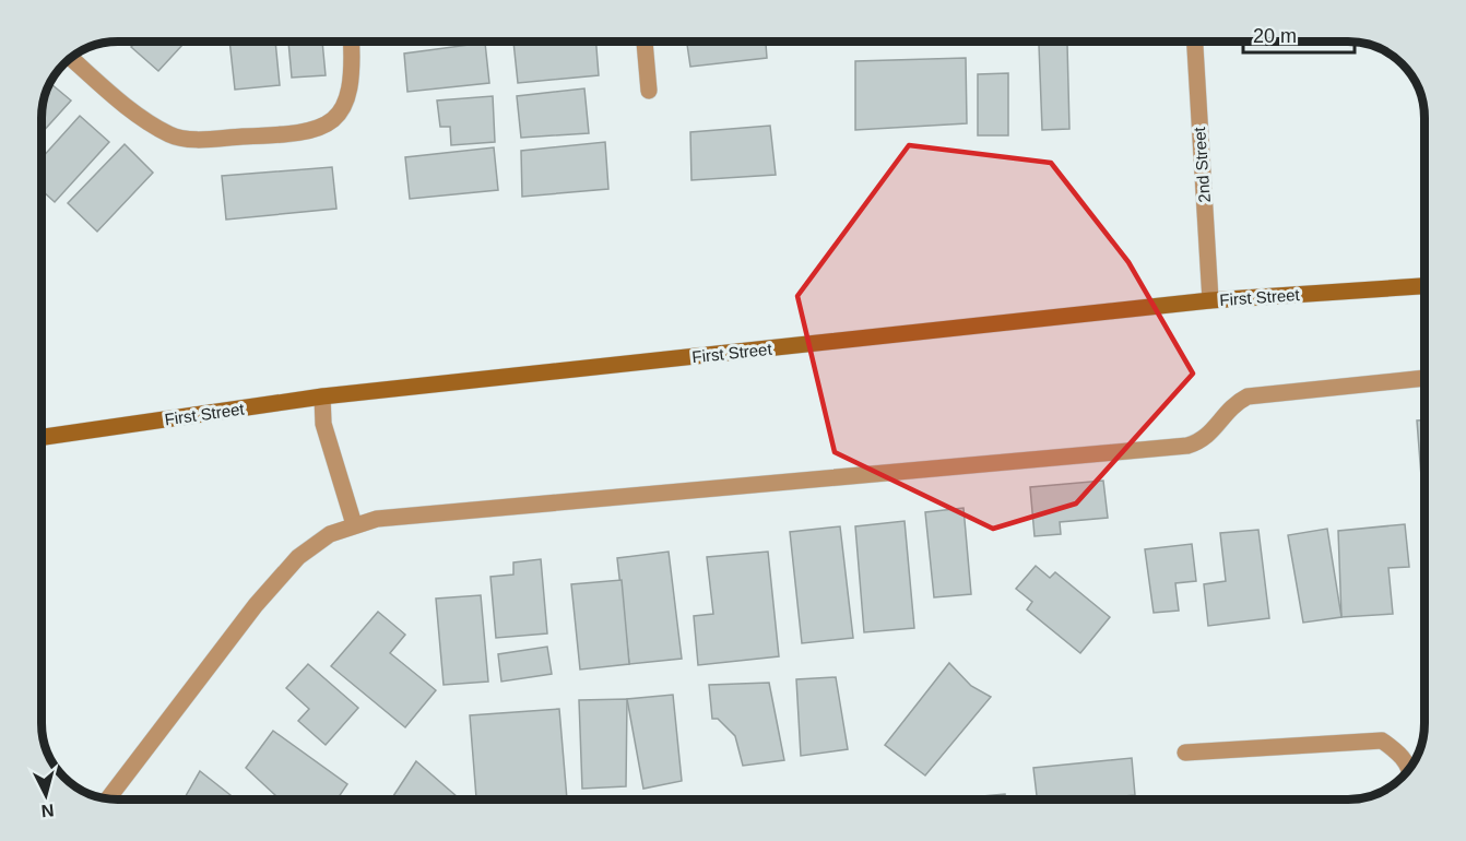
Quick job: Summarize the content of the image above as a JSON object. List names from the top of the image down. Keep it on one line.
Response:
{"streets":{"street":["2nd Street","First Street"]},"crossings":[["2nd Street","First Street"]],"scale_bar":"20 m","north":"bottom"}
